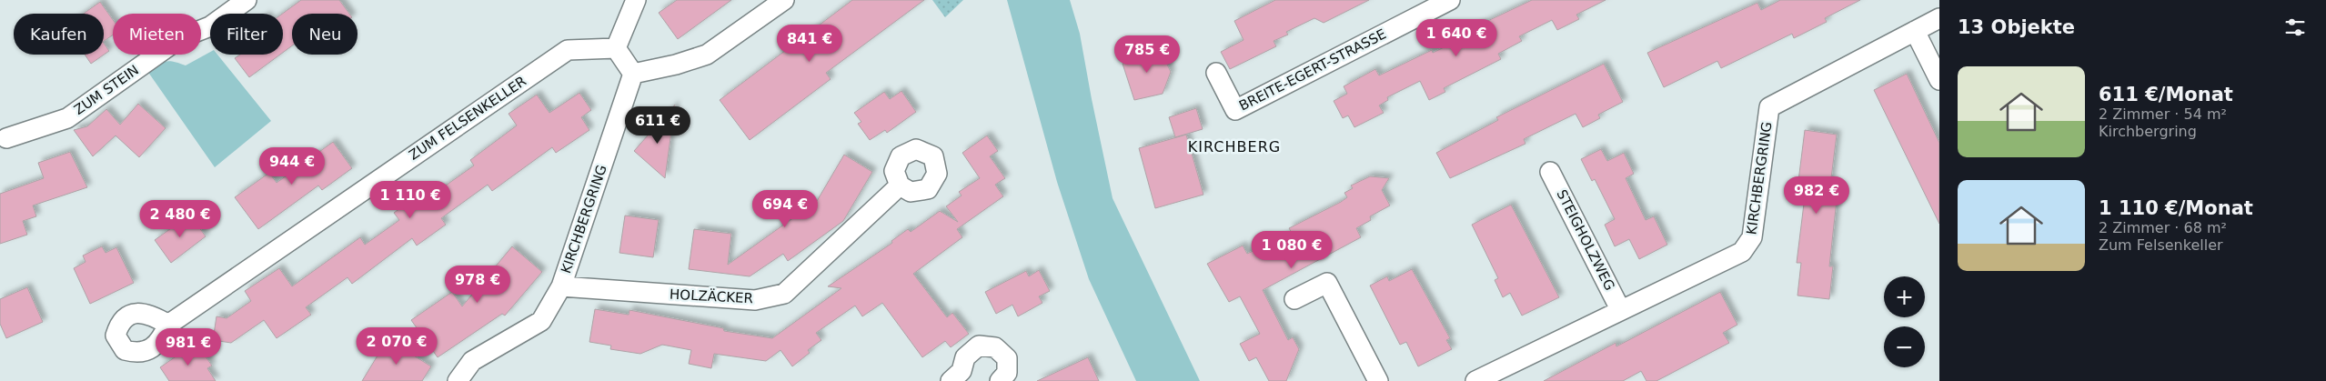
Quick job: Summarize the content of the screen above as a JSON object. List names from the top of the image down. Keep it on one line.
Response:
{"streets":{"street":["BREITE-EGERT-STRASSE","ZUM STEIN","ZUM FELSENKELLER","KIRCHBERGRING","STEIGHOLZWEG","HOLZÄCKER"]},"crossings":[["KIRCHBERGRING","STEIGHOLZWEG"],["KIRCHBERGRING","HOLZÄCKER"]],"districts":["KIRCHBERG"],"page":{"heading":"13 Objekte","chip":["Kaufen","Mieten","Filter","Neu"],"price":["1 640 €","841 €","785 €","611 €","944 €","982 €","1 110 €","694 €","2 480 €","1 080 €","978 €","2 070 €","981 €"],"list":[{"name":"611 €/Monat","note":"2 Zimmer · 54 m² · Kirchbergring"},{"name":"1 110 €/Monat","note":"2 Zimmer · 68 m² · Zum Felsenkeller"}],"map_buttons":["+","−"]}}
